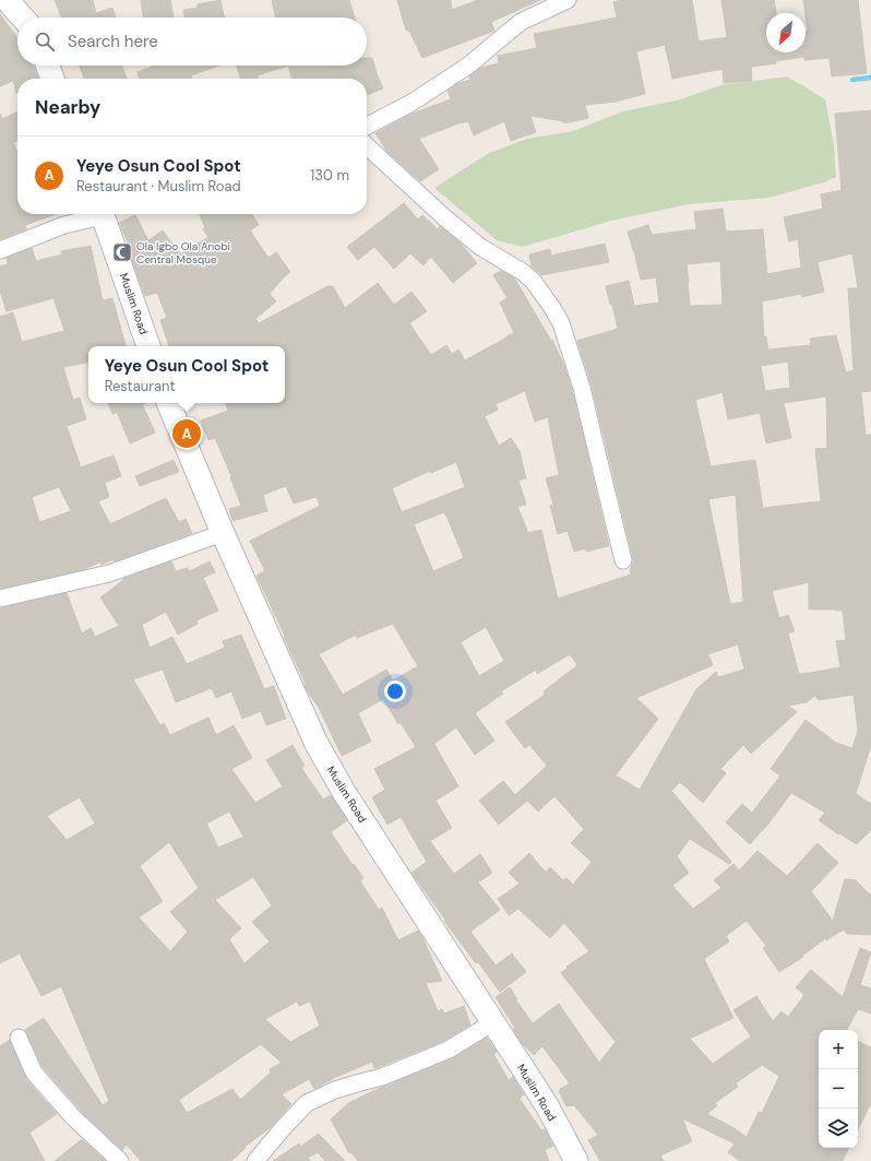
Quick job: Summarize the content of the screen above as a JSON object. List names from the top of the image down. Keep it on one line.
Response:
{"streets":{"street":["Muslim Road"]},"places":{"mosque":["Ola Igbo Ola Anobi Central Mosque"]},"north":"bottom left","page":{"search":"Search here","heading":"Nearby","list":[{"mark":"A","name":"Yeye Osun Cool Spot","note":"Restaurant · Muslim Road","value":"130 m"}],"popup":["Yeye Osun Cool Spot","Restaurant"],"pins":"A","map_buttons":["+","−"]}}
